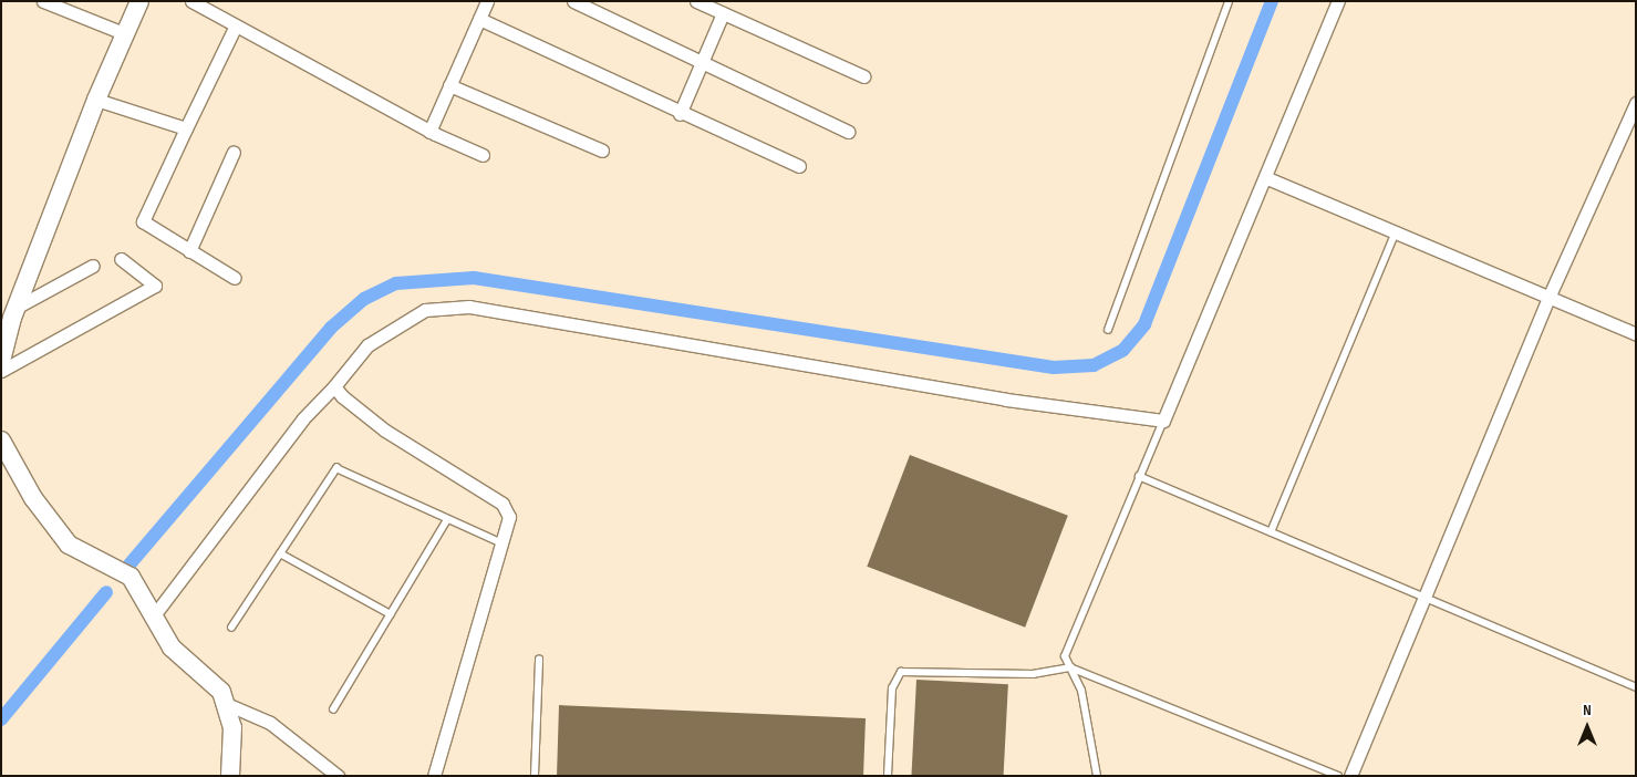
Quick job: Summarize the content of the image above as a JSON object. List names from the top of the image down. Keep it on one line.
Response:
{"north":"top"}
